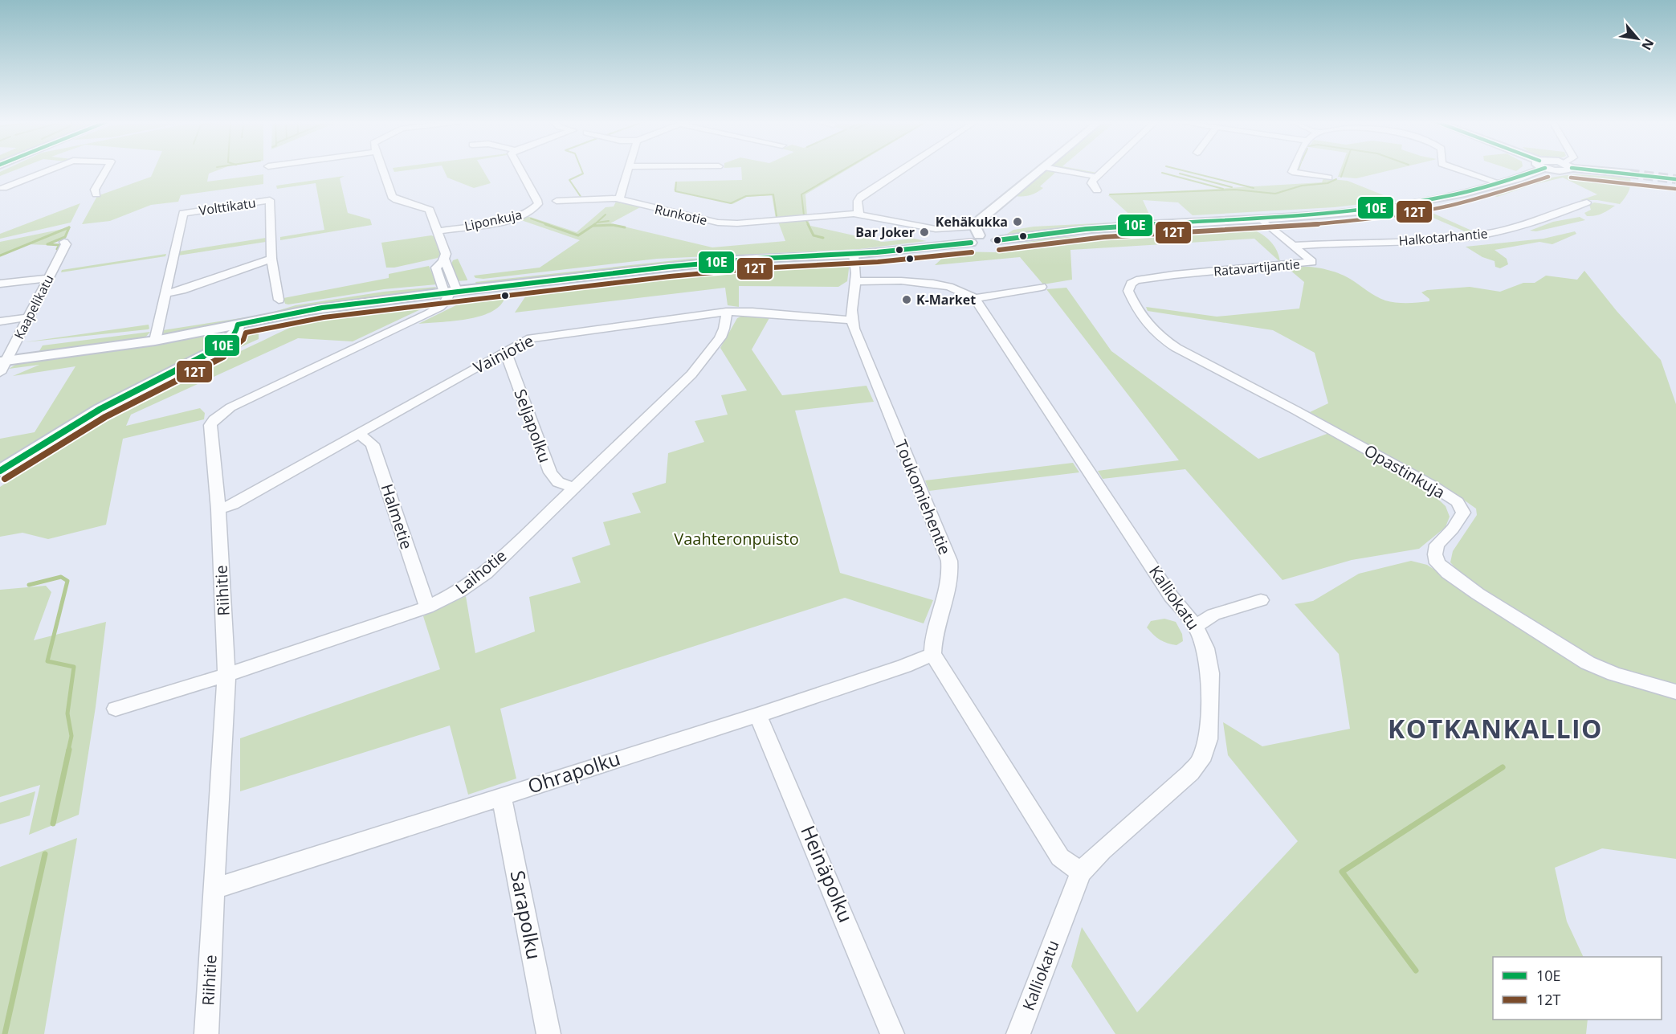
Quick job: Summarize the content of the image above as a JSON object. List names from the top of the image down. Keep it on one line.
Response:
{"streets":{"street":["Volttikatu","Runkotie","Liponkuja","Halkotarhantie","Ratavartijantie","Kaapelikatu","Vainiotie","Seljapolku","Opastinkuja","Toukomiehentie","Halmetie","Laihotie","Riihitie","Kalliokatu","Ohrapolku","Heinäpolku","Sarapolku"]},"crossings":[["Halkotarhantie","Ratavartijantie"],["Ratavartijantie","Opastinkuja"],["Vainiotie","Seljapolku"],["Vainiotie","Toukomiehentie"],["Vainiotie","Halmetie"],["Vainiotie","Laihotie"],["Vainiotie","Riihitie"],["Seljapolku","Laihotie"],["Toukomiehentie","Ohrapolku"],["Halmetie","Laihotie"],["Laihotie","Riihitie"],["Riihitie","Ohrapolku"],["Ohrapolku","Heinäpolku"],["Ohrapolku","Sarapolku"]],"districts":["KOTKANKALLIO"],"parks":["Vaahteronpuisto"],"places":["Kehäkukka","Bar Joker","K-Market"],"lines":["transit line 10E","transit line 12T"],"legend":["10E","12T"],"north":"bottom right"}
